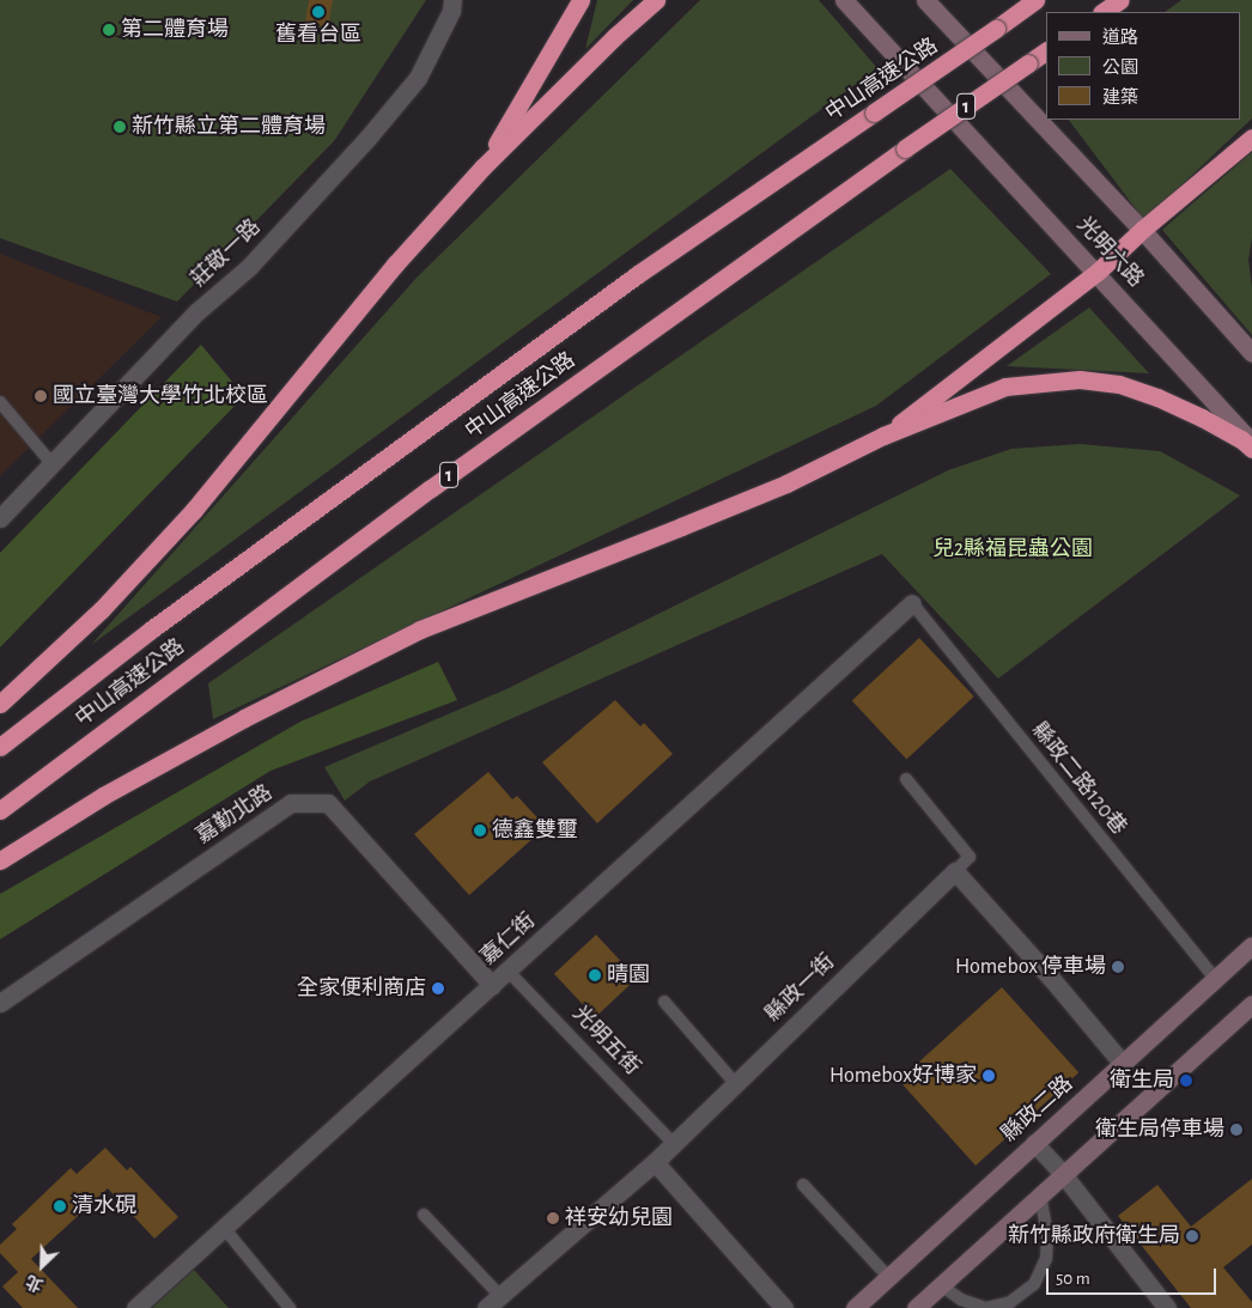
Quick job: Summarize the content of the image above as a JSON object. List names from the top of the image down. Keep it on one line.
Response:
{"streets":{"highway":["中山高速公路","1"],"main road":["光明六路","縣政二路"],"street":["莊敬一路","嘉勤北路","嘉仁街","縣政一街"],"lane":["縣政二路120巷","光明五街"]},"crossings":[["縣政二路120巷","嘉仁街"],["縣政二路120巷","縣政二路"],["嘉勤北路","嘉仁街"],["嘉仁街","光明五街"],["縣政一街","光明五街"]],"parks":["兒2縣福昆蟲公園"],"places":["舊看台區","第二體育場","新竹縣立第二體育場","國立臺灣大學竹北校區","德鑫雙璽","Homebox 停車場","晴園","全家便利商店","Homebox好博家","衛生局","衛生局停車場","清水硯","祥安幼兒園","新竹縣政府衛生局"],"legend":["道路","公園","建築"],"scale_bar":"50 m","north":"bottom left"}
